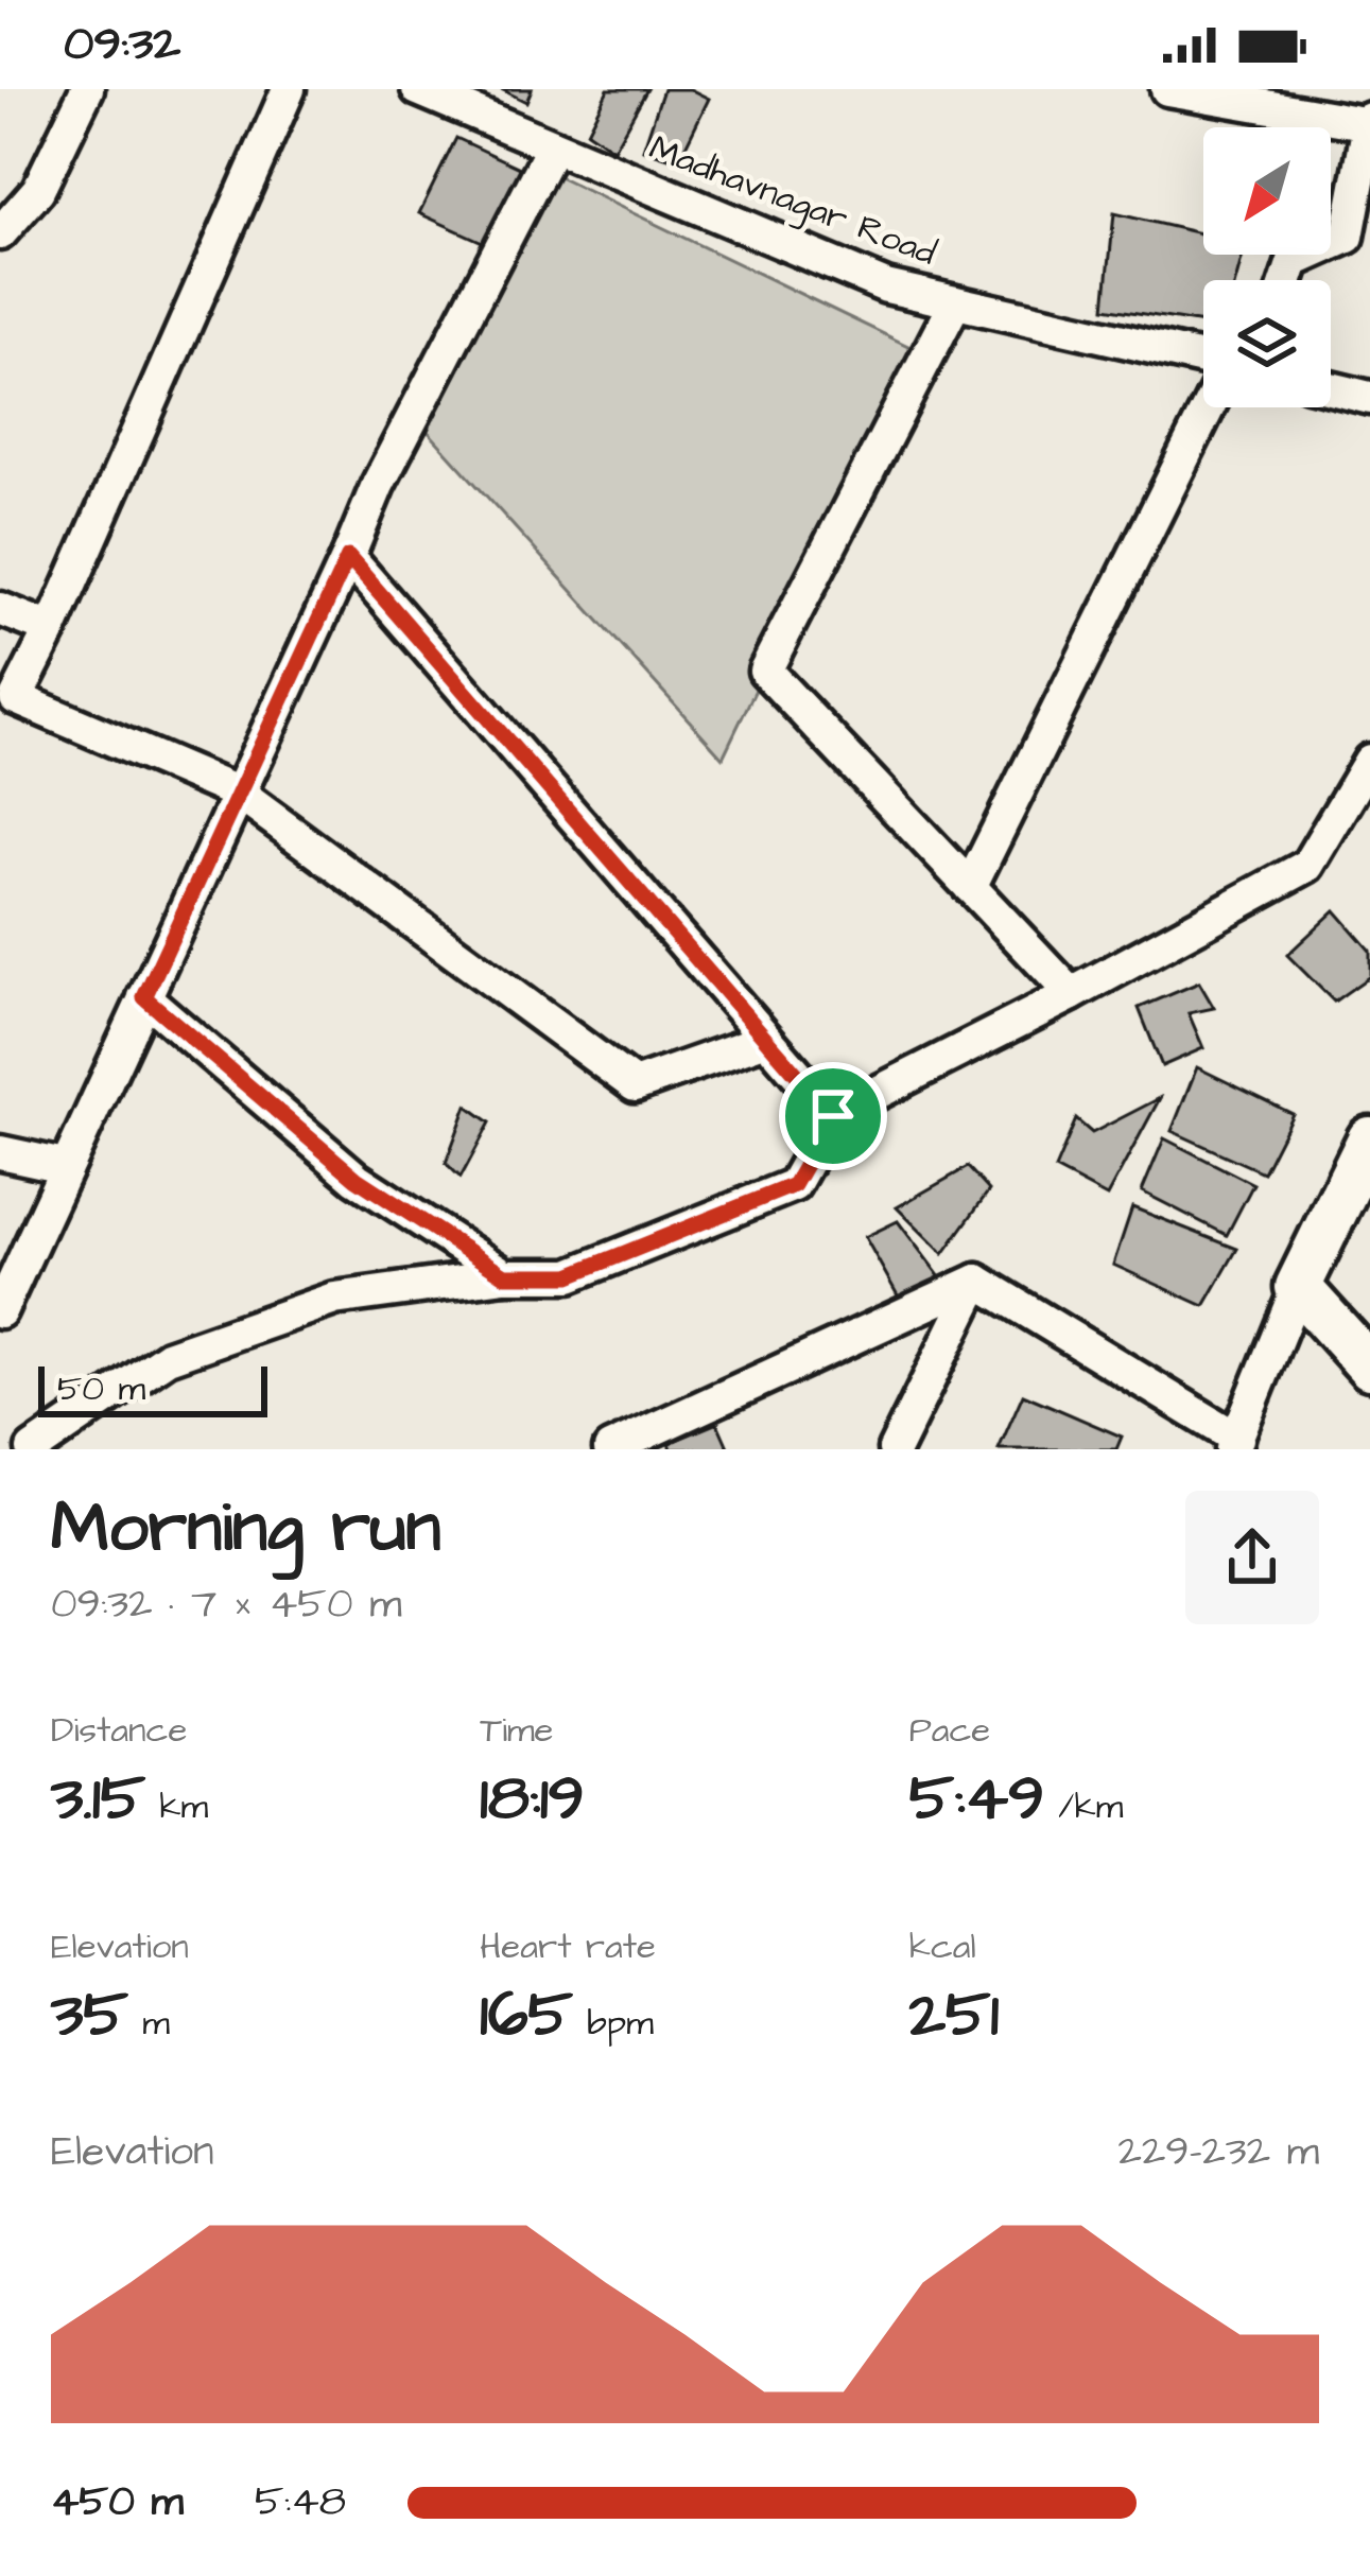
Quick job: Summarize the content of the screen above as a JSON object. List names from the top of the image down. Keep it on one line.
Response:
{"streets":{"street":["Madhavnagar Road"]},"scale_bar":"50 m","north":"bottom left","page":{"status":"09:32","scale":"50 m","heading":["Morning run","09:32 · 7 × 450 m"],"stats":[["Distance","3.15 km"],["Time","18:19"],["Pace","5:49 /km"],["Elevation","35 m"],["Heart rate","165 bpm"],["kcal","251"]],"chart":["Elevation","229–232 m"],"list":[{"name":"450 m","note":"5:48"}]}}
